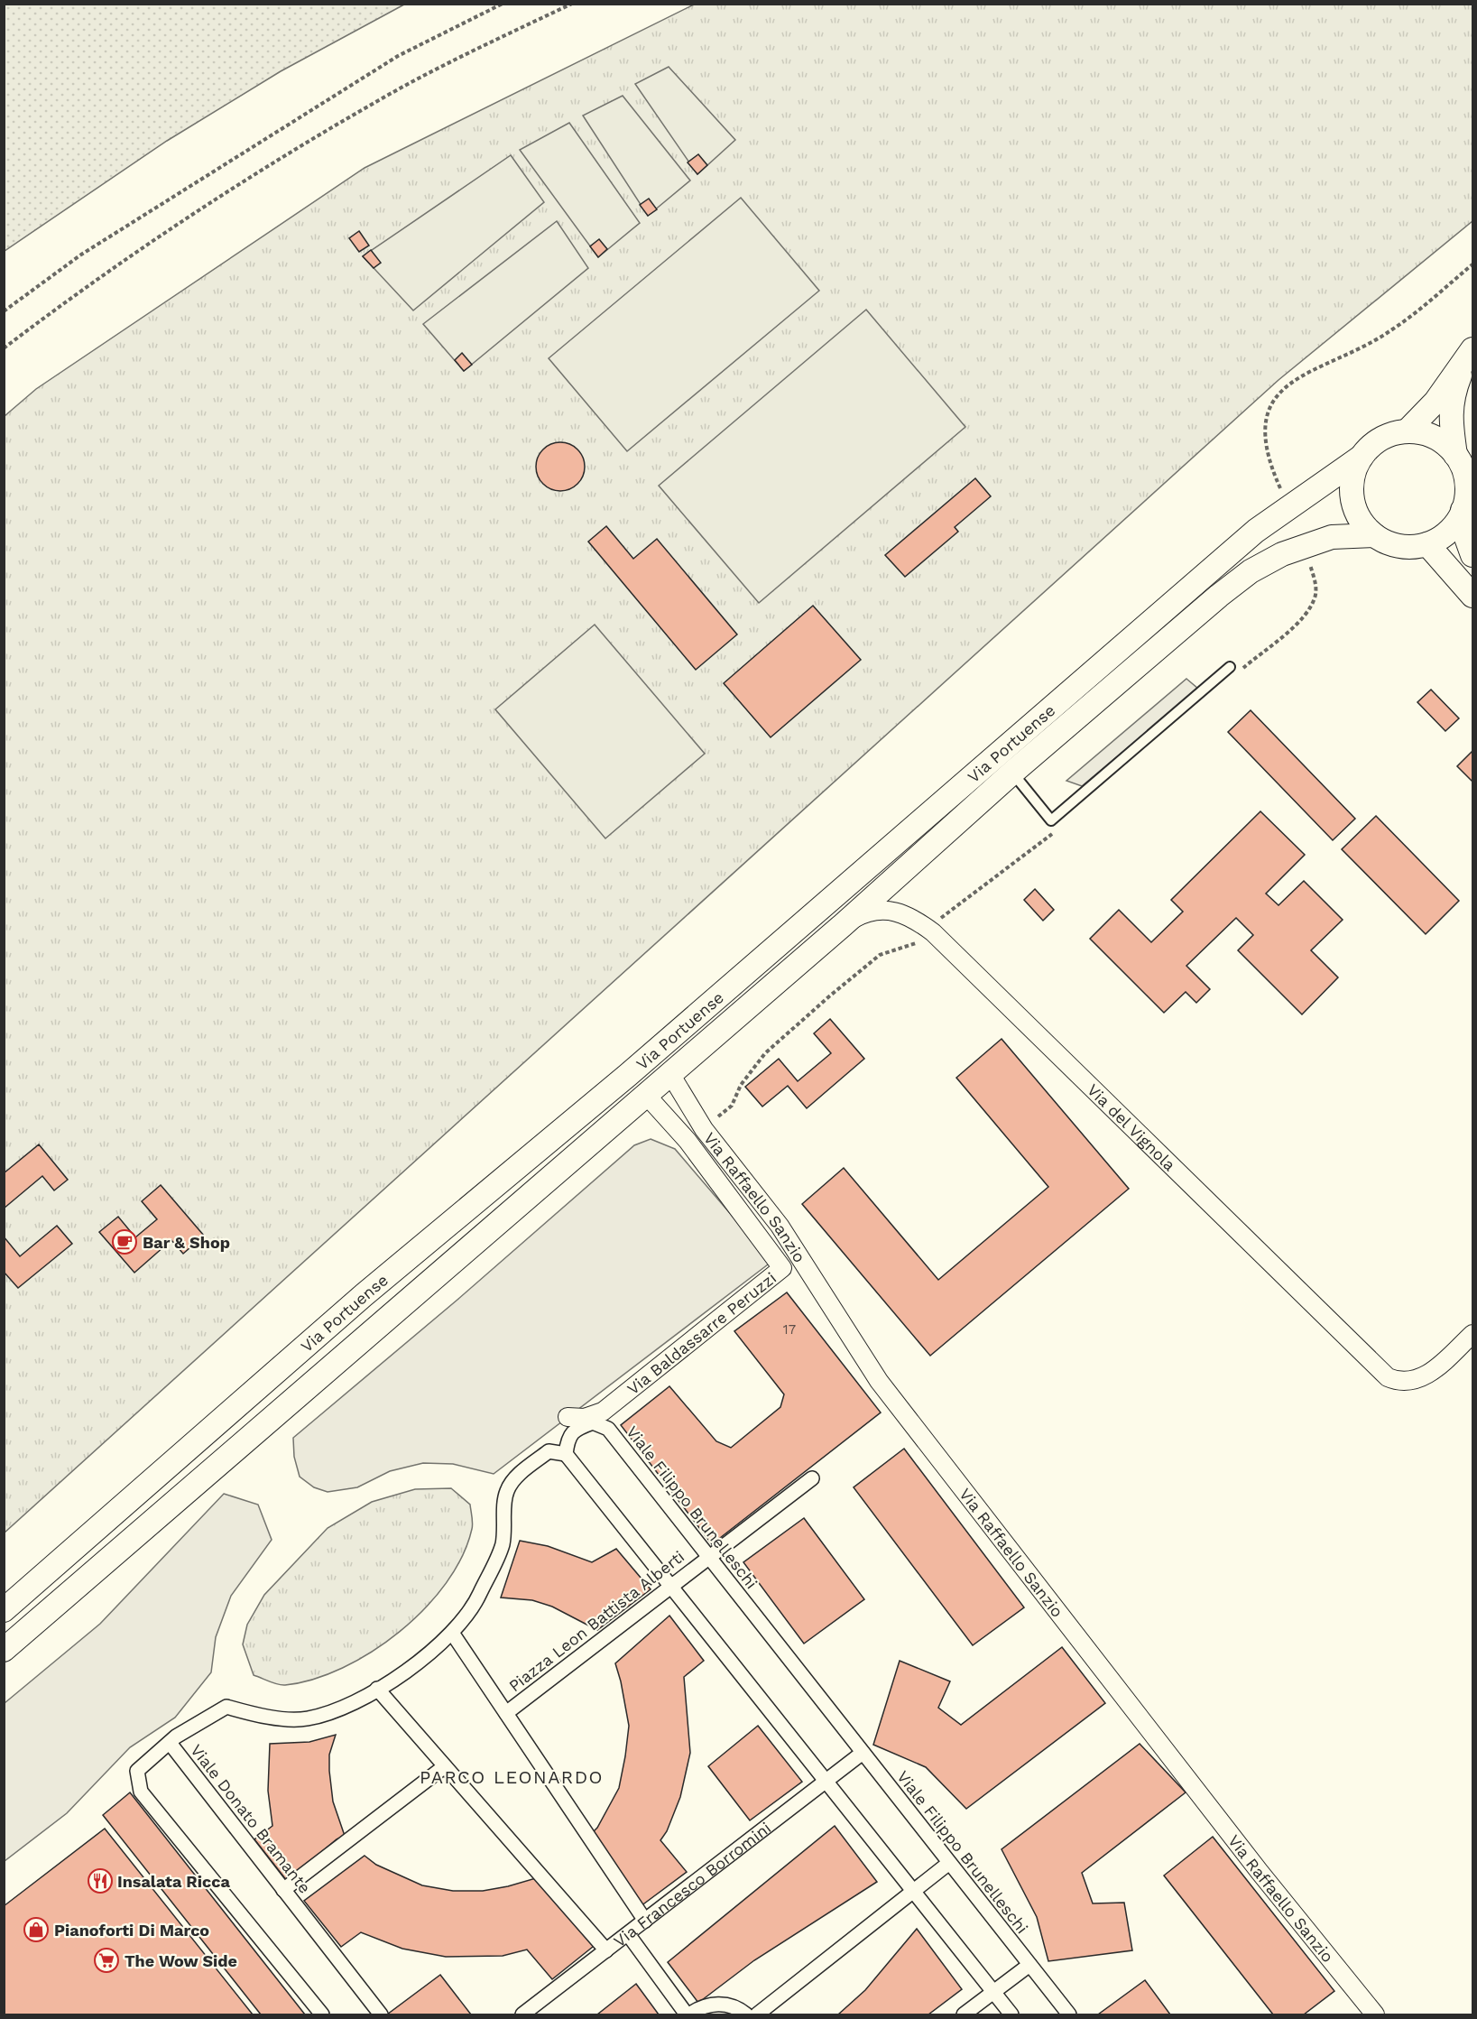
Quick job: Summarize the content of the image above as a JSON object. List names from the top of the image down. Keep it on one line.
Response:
{"streets":{"street":["Via Portuense","Via del Vignola","Via Raffaello Sanzio","Via Baldassarre Peruzzi","Viale Filippo Brunelleschi","Piazza Leon Battista Alberti","Viale Donato Bramante","Via Francesco Borromini"]},"crossings":[["Via Portuense","Via del Vignola"],["Via Portuense","Via Raffaello Sanzio"],["Via Portuense","Via Baldassarre Peruzzi"],["Viale Filippo Brunelleschi","Piazza Leon Battista Alberti"],["Viale Filippo Brunelleschi","Via Francesco Borromini"],["Piazza Leon Battista Alberti","Via Francesco Borromini"]],"districts":["PARCO LEONARDO"],"places":{"cafe":["Bar & Shop"],"restaurant":["Insalata Ricca"],"shop":["Pianoforti Di Marco"],"supermarket":["The Wow Side"]},"house_numbers":["17"]}
